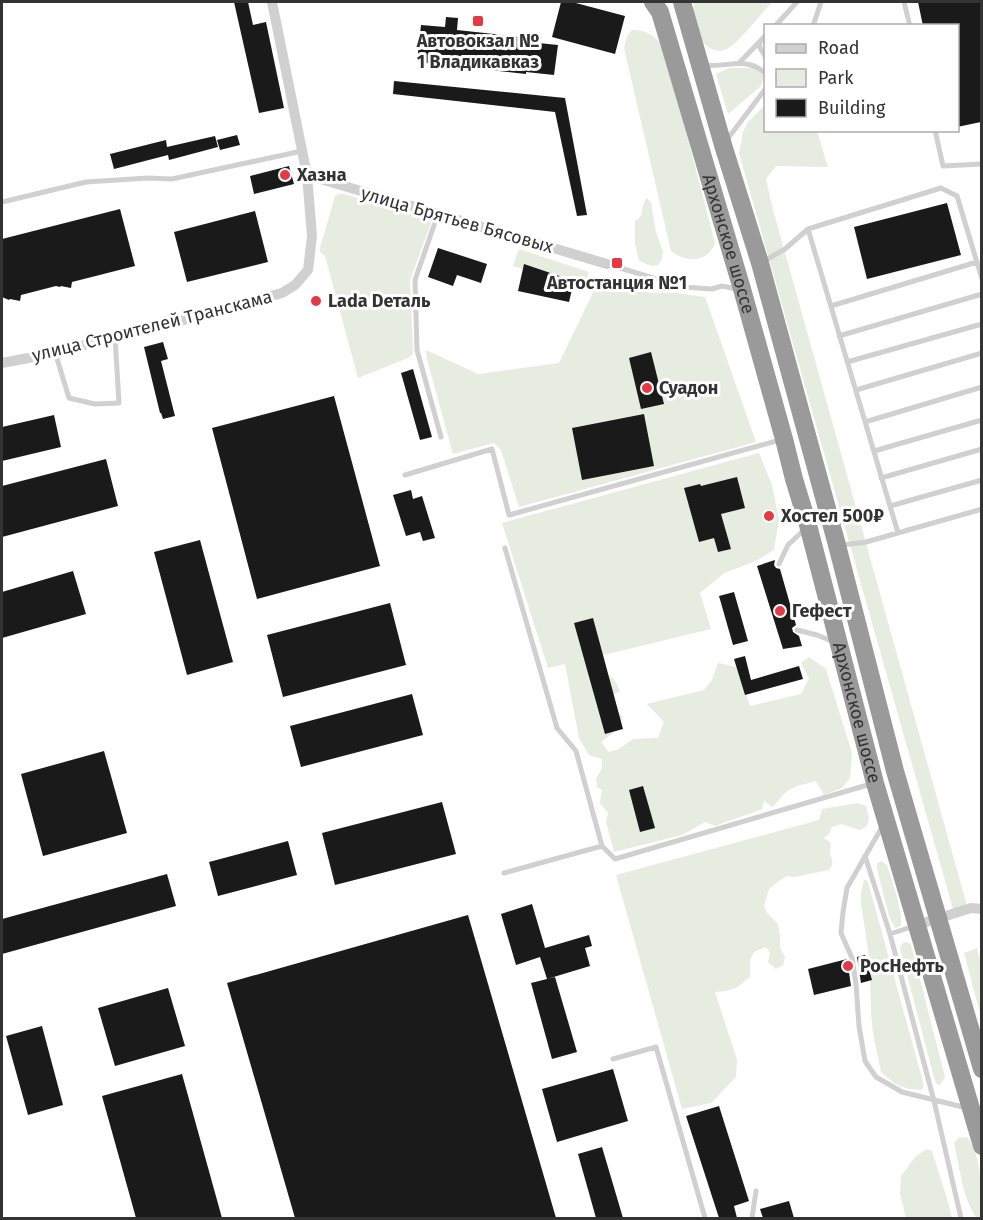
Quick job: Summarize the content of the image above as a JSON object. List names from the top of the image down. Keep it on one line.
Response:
{"streets":{"highway":["Архонское шоссе"],"street":["улица Брятьев Бясовых","улица Строителей Транскама"]},"crossings":[["улица Брятьев Бясовых","улица Строителей Транскама"]],"places":{"transit":["Автовокзал № 1 Владикавказ","Автостанция №1"],"other":["Хазна","Lada Dеталь","Суадон","Хостел 500₽","Гефест","РосНефть"]},"legend":["Road","Park","Building"]}
